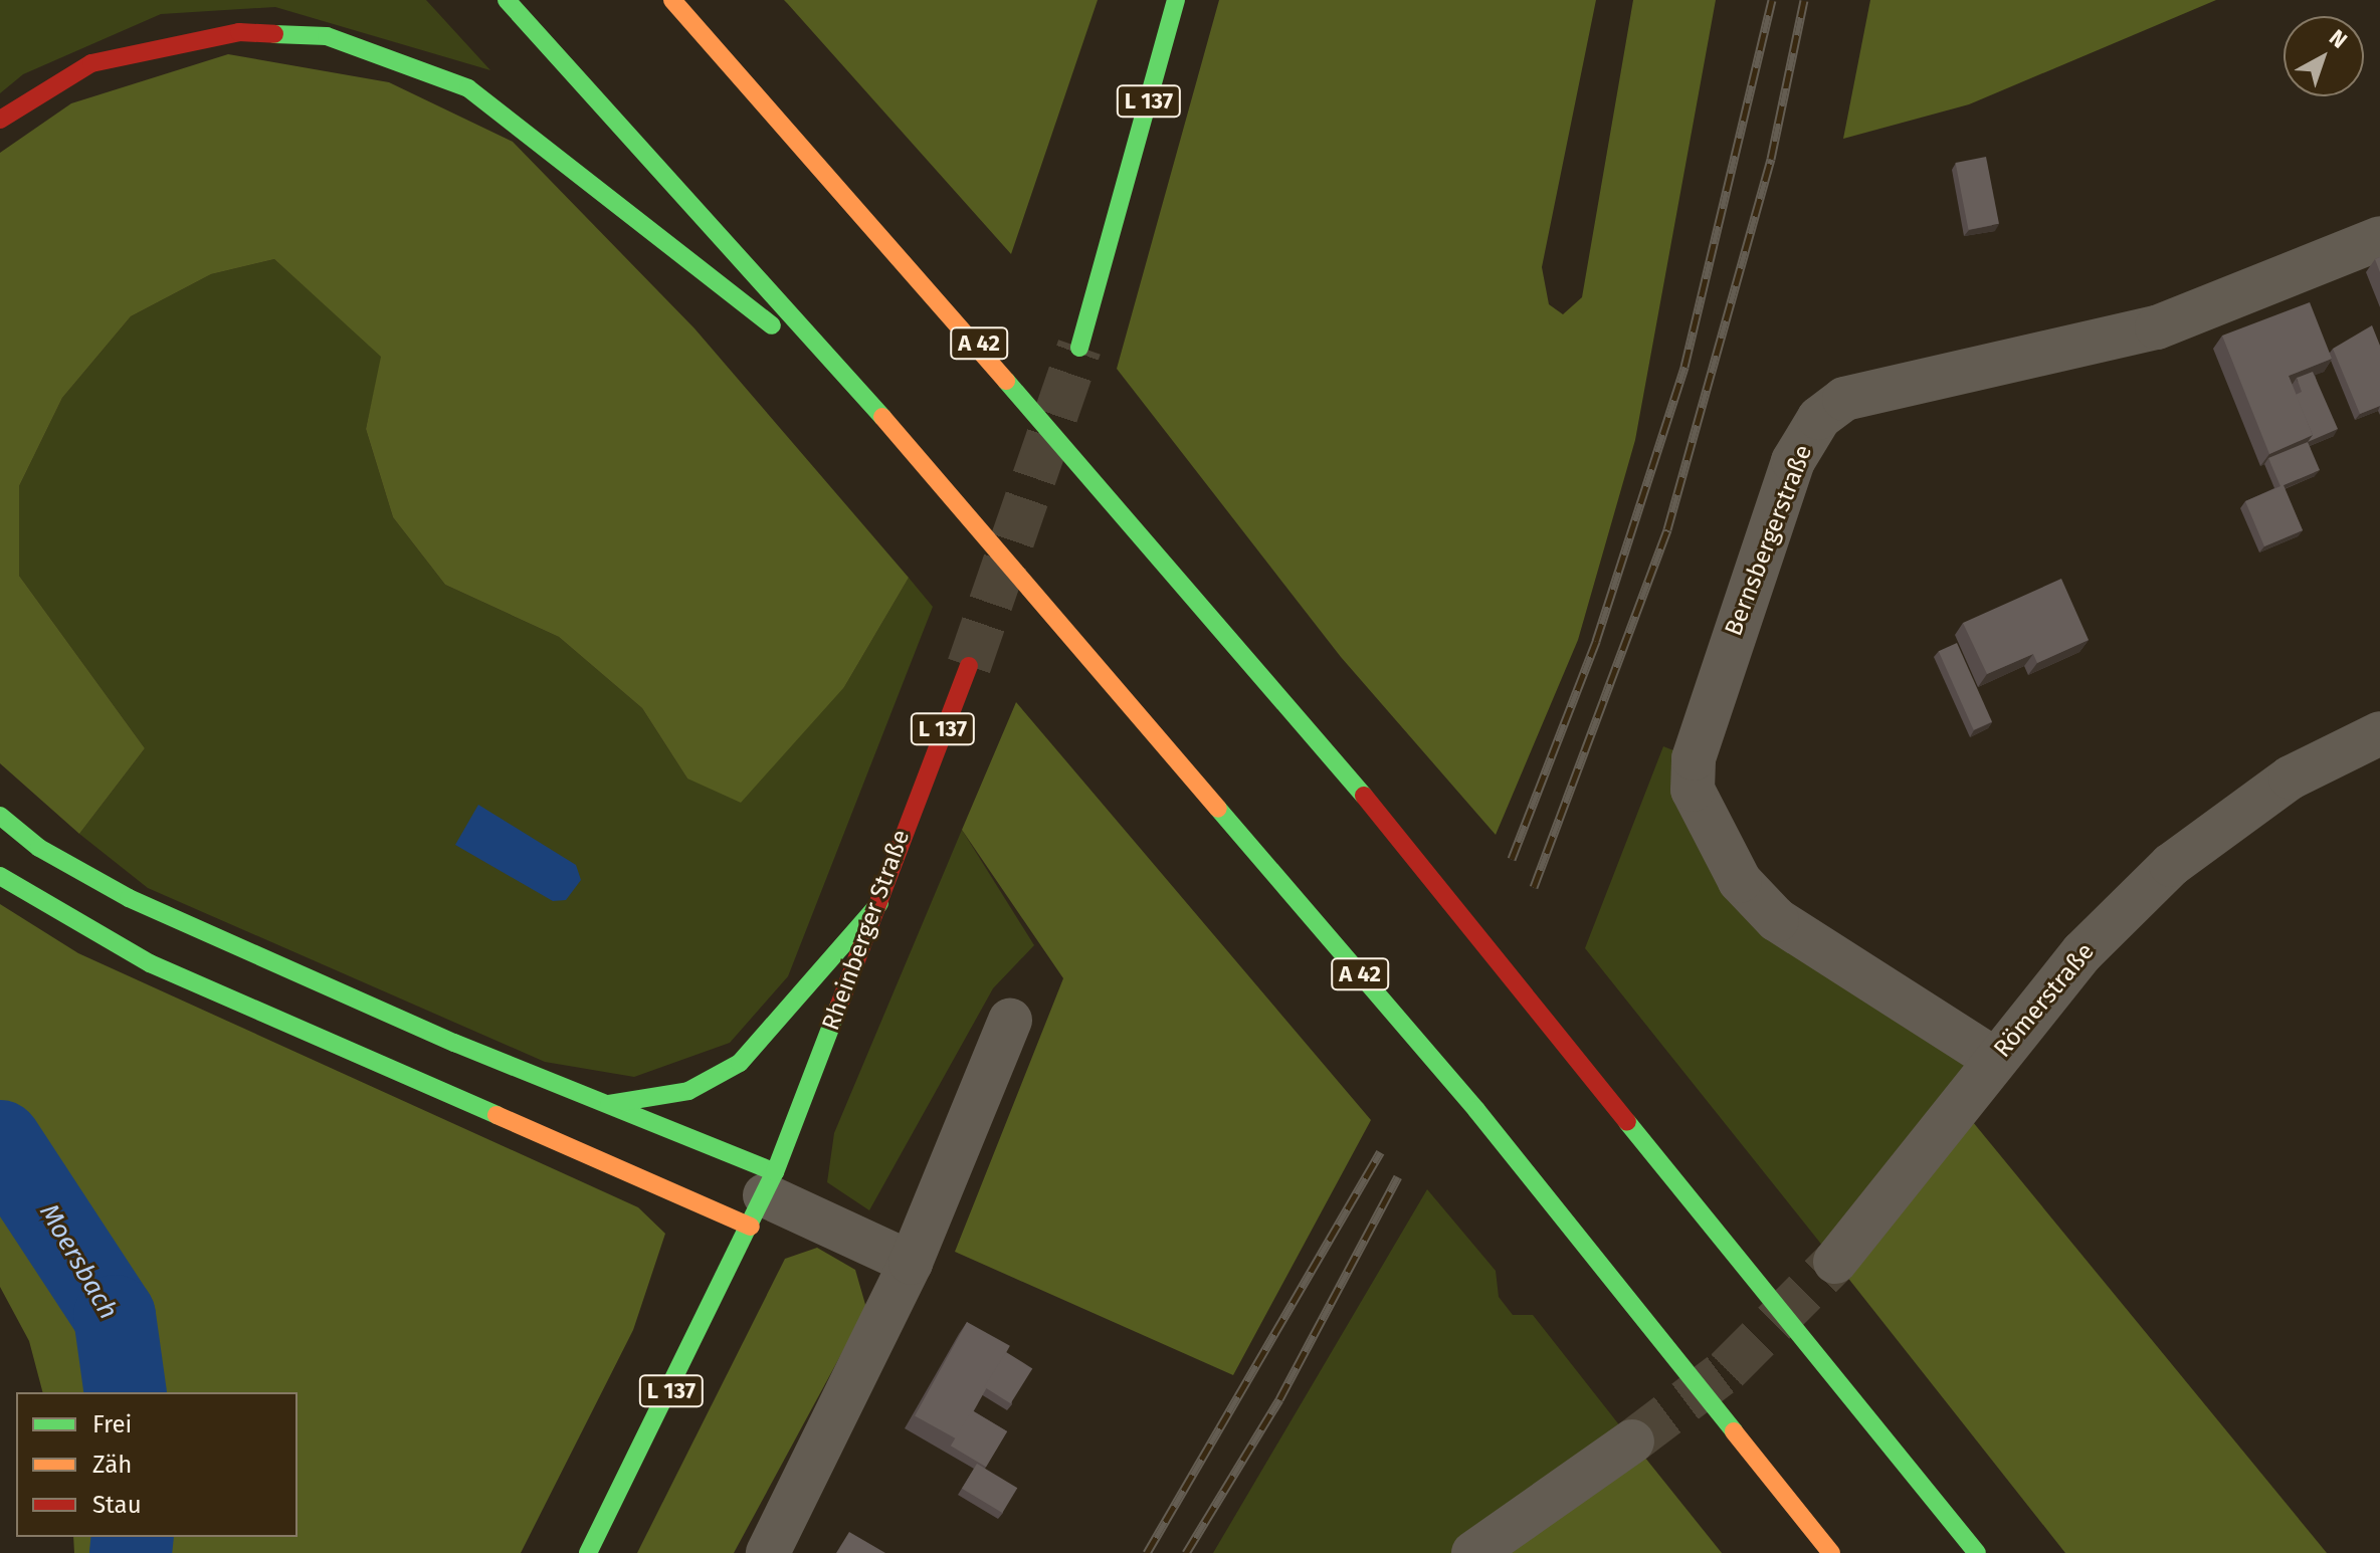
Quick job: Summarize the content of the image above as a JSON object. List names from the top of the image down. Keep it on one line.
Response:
{"streets":{"main road":["L 137","A 42","Rheinberger Straße"],"street":["Bernsbergerstraße","Römerstraße"]},"crossings":[["Bernsbergerstraße","Römerstraße"]],"water":["Moersbach"],"legend":["Frei","Zäh","Stau"],"north":"top right"}
